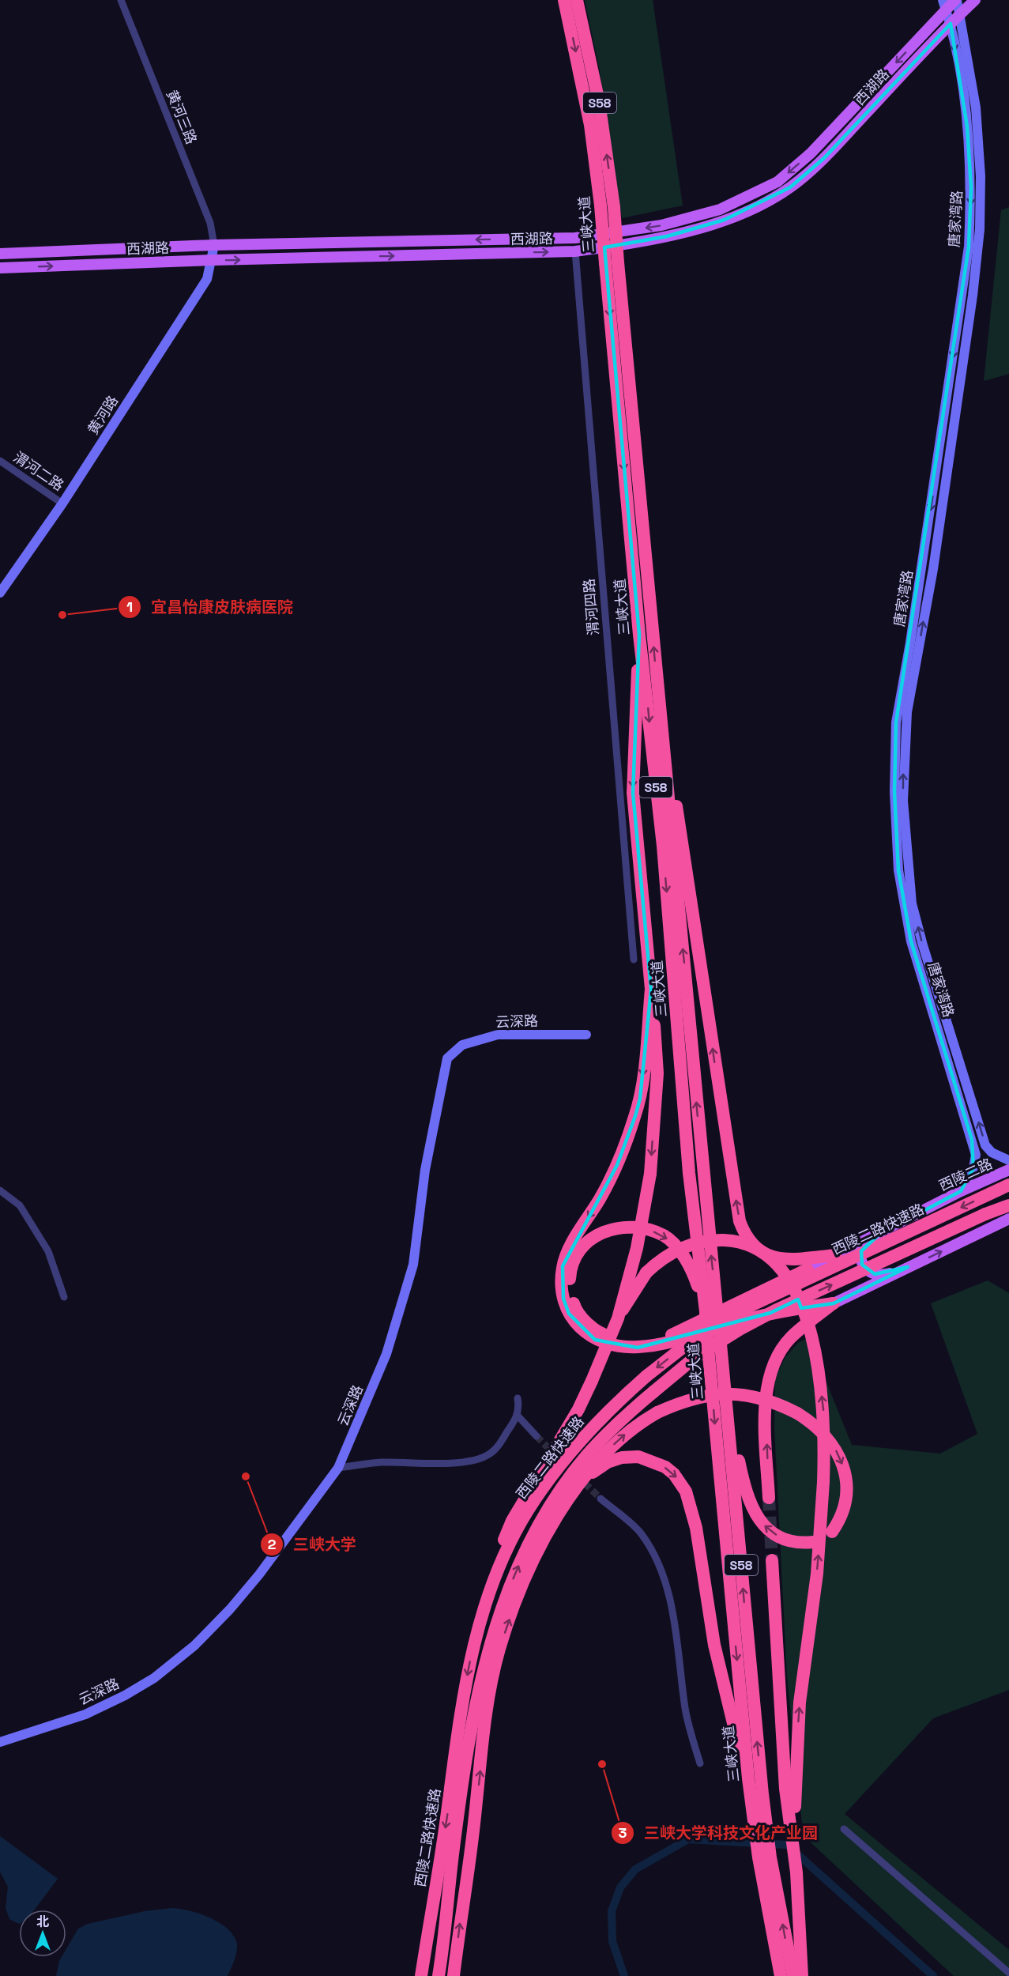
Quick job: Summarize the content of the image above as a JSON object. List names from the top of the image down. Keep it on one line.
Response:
{"streets":{"highway":["S58","三峡大道","西陵二路快速路"],"main road":["西湖路","唐家湾路","黄河路","云深路","西陵二路"],"street":["黄河三路","渭河二路","渭河四路"]},"crossings":[["西湖路","黄河三路"],["西湖路","唐家湾路"],["西湖路","黄河路"],["西湖路","渭河四路"],["黄河三路","黄河路"],["唐家湾路","西陵二路"],["黄河路","渭河二路"]],"places":["宜昌怡康皮肤病医院","三峡大学","三峡大学科技文化产业园"],"north":"top"}
